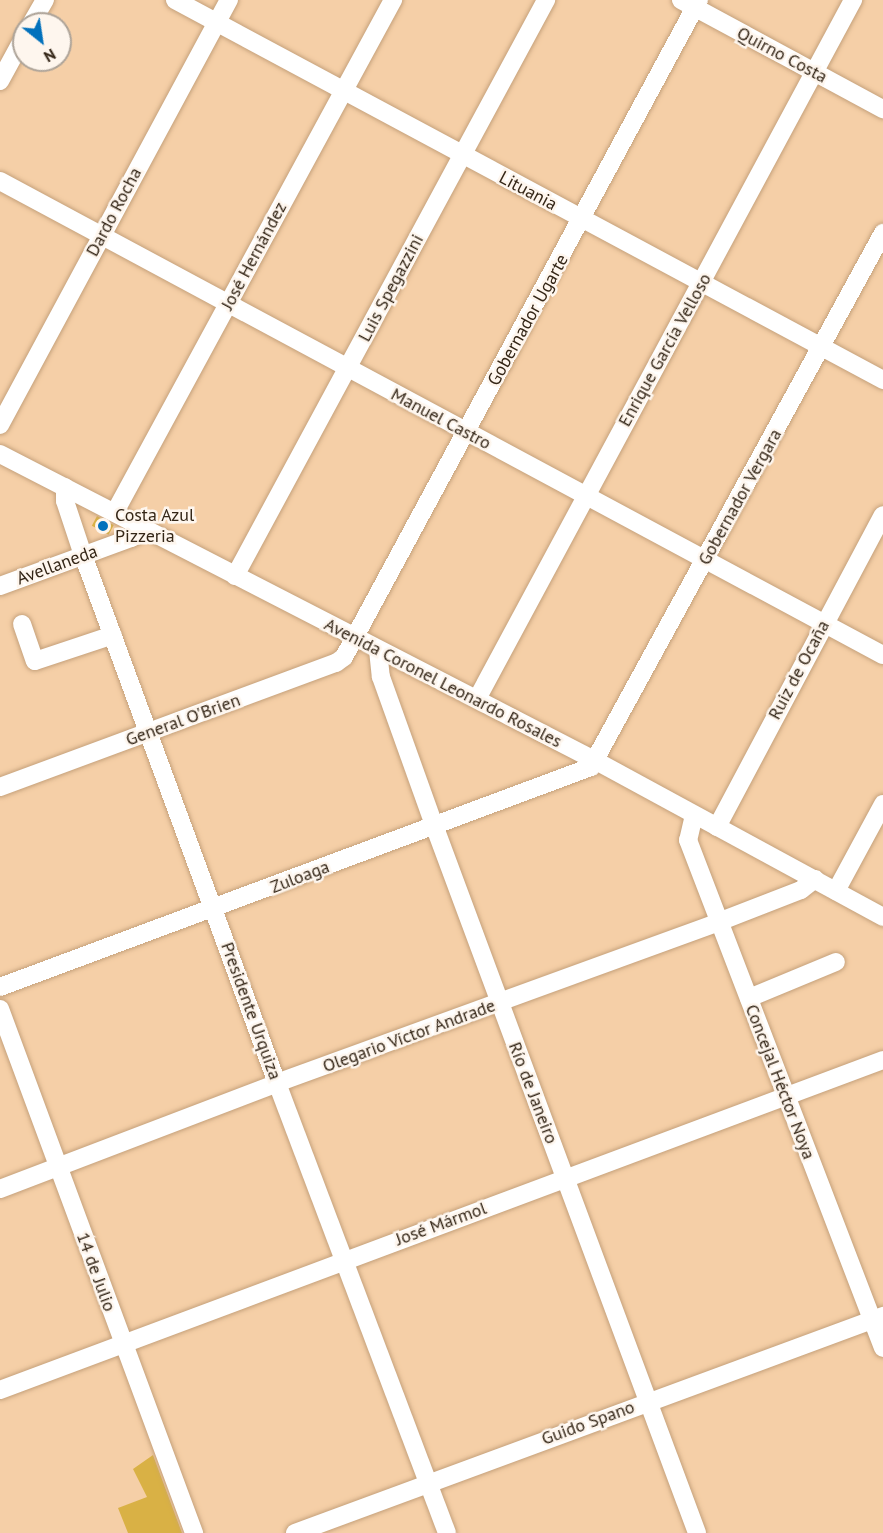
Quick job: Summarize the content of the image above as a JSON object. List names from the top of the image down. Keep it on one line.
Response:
{"streets":{"street":["Quirno Costa","Lituania","Dardo Rocha","José Hernández","Luis Spegazzini","Gobernador Ugarte","Enrique García Velloso","Manuel Castro","Gobernador Vergara","Avellaneda","Ruiz de Ocaña","Avenida Coronel Leonardo Rosales","General O'Brien","Zuloaga","Presidente Urquiza","Olegario Víctor Andrade","Concejal Héctor Noya","Río de Janeiro","José Mármol","14 de Julio","Guido Spano"]},"crossings":[["Quirno Costa","Gobernador Ugarte"],["Quirno Costa","Enrique García Velloso"],["Lituania","Dardo Rocha"],["Lituania","José Hernández"],["Lituania","Luis Spegazzini"],["Lituania","Gobernador Ugarte"],["Lituania","Enrique García Velloso"],["Lituania","Gobernador Vergara"],["Dardo Rocha","Manuel Castro"],["José Hernández","Manuel Castro"],["José Hernández","Avenida Coronel Leonardo Rosales"],["Luis Spegazzini","Manuel Castro"],["Luis Spegazzini","Avenida Coronel Leonardo Rosales"],["Gobernador Ugarte","Manuel Castro"],["Gobernador Ugarte","Avenida Coronel Leonardo Rosales"],["Gobernador Ugarte","General O'Brien"],["Enrique García Velloso","Manuel Castro"],["Enrique García Velloso","Avenida Coronel Leonardo Rosales"],["Manuel Castro","Gobernador Vergara"],["Manuel Castro","Ruiz de Ocaña"],["Gobernador Vergara","Avenida Coronel Leonardo Rosales"],["Gobernador Vergara","Zuloaga"],["Avellaneda","Avenida Coronel Leonardo Rosales"],["Avellaneda","Presidente Urquiza"],["Ruiz de Ocaña","Avenida Coronel Leonardo Rosales"],["Avenida Coronel Leonardo Rosales","General O'Brien"],["Avenida Coronel Leonardo Rosales","Zuloaga"],["Avenida Coronel Leonardo Rosales","Presidente Urquiza"],["Avenida Coronel Leonardo Rosales","Olegario Víctor Andrade"],["Avenida Coronel Leonardo Rosales","Concejal Héctor Noya"],["Avenida Coronel Leonardo Rosales","Río de Janeiro"],["General O'Brien","Presidente Urquiza"],["Zuloaga","Presidente Urquiza"],["Zuloaga","Río de Janeiro"],["Presidente Urquiza","Olegario Víctor Andrade"],["Presidente Urquiza","José Mármol"],["Presidente Urquiza","Guido Spano"],["Olegario Víctor Andrade","Concejal Héctor Noya"],["Olegario Víctor Andrade","Río de Janeiro"],["Olegario Víctor Andrade","14 de Julio"],["Concejal Héctor Noya","José Mármol"],["Concejal Héctor Noya","Guido Spano"],["Río de Janeiro","José Mármol"],["Río de Janeiro","Guido Spano"],["José Mármol","14 de Julio"]],"places":["Costa Azul Pizzeria"],"north":"bottom right"}
